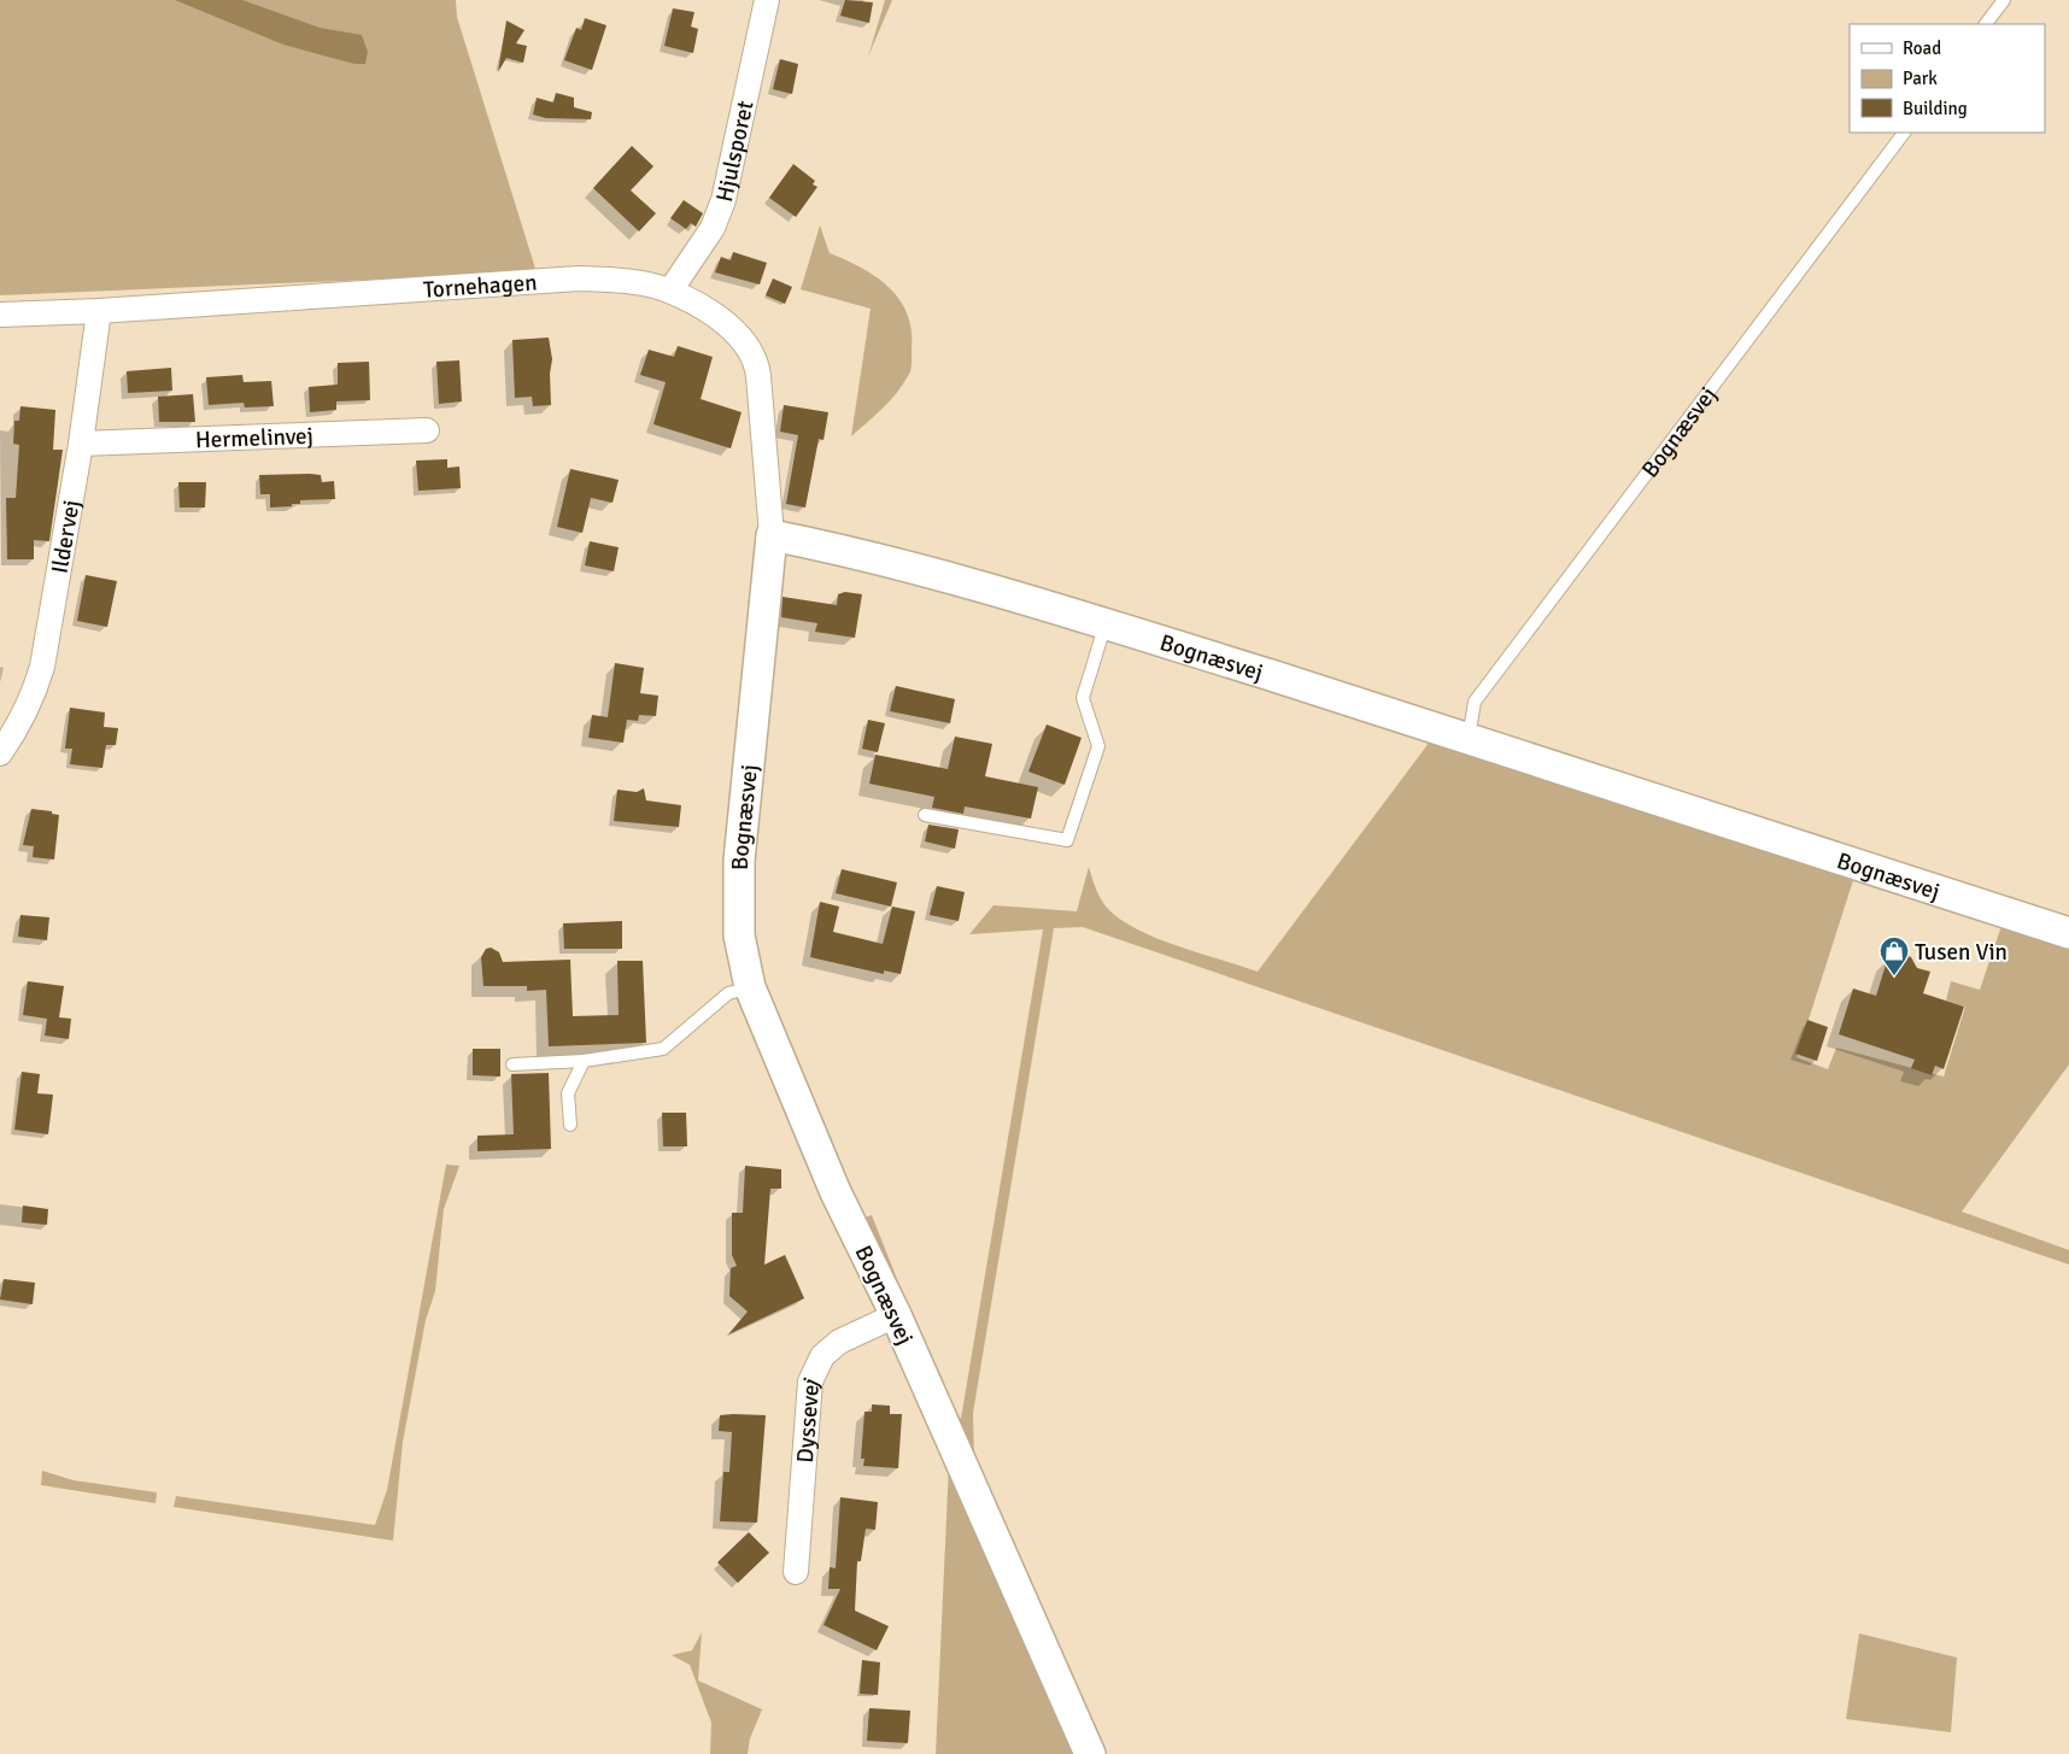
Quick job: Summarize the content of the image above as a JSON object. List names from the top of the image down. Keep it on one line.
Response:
{"streets":{"street":["Hjulsporet","Tornehagen","Bognæsvej","Hermelinvej","Ildervej","Dyssevej"]},"crossings":[["Hjulsporet","Tornehagen"],["Tornehagen","Bognæsvej"],["Tornehagen","Ildervej"],["Bognæsvej","Dyssevej"],["Hermelinvej","Ildervej"]],"places":{"shop":["Tusen Vin"]},"legend":["Road","Park","Building"]}
